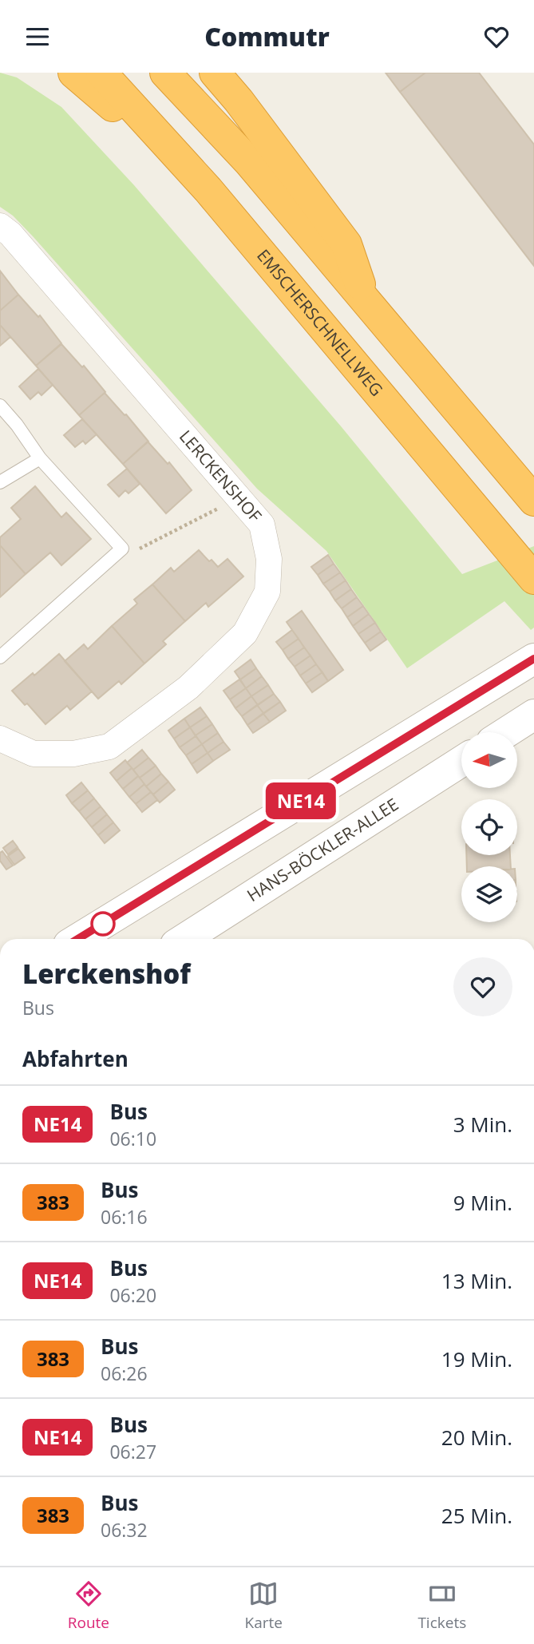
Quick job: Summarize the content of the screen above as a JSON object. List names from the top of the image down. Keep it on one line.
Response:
{"streets":{"highway":["EMSCHERSCHNELLWEG"],"street":["LERCKENSHOF","HANS-BÖCKLER-ALLEE"]},"lines":["bus line NE14"],"north":"left","page":{"header":"Commutr","on_map":"NE14","heading":[["Lerckenshof","Bus"],"Abfahrten"],"list":[{"mark":"NE14","name":"Bus","note":"06:10","value":"3 Min."},{"mark":"383","name":"Bus","note":"06:16","value":"9 Min."},{"mark":"NE14","name":"Bus","note":"06:20","value":"13 Min."},{"mark":"383","name":"Bus","note":"06:26","value":"19 Min."},{"mark":"NE14","name":"Bus","note":"06:27","value":"20 Min."},{"mark":"383","name":"Bus","note":"06:32","value":"25 Min."}],"tabs":["Route","Karte","Tickets"]}}
